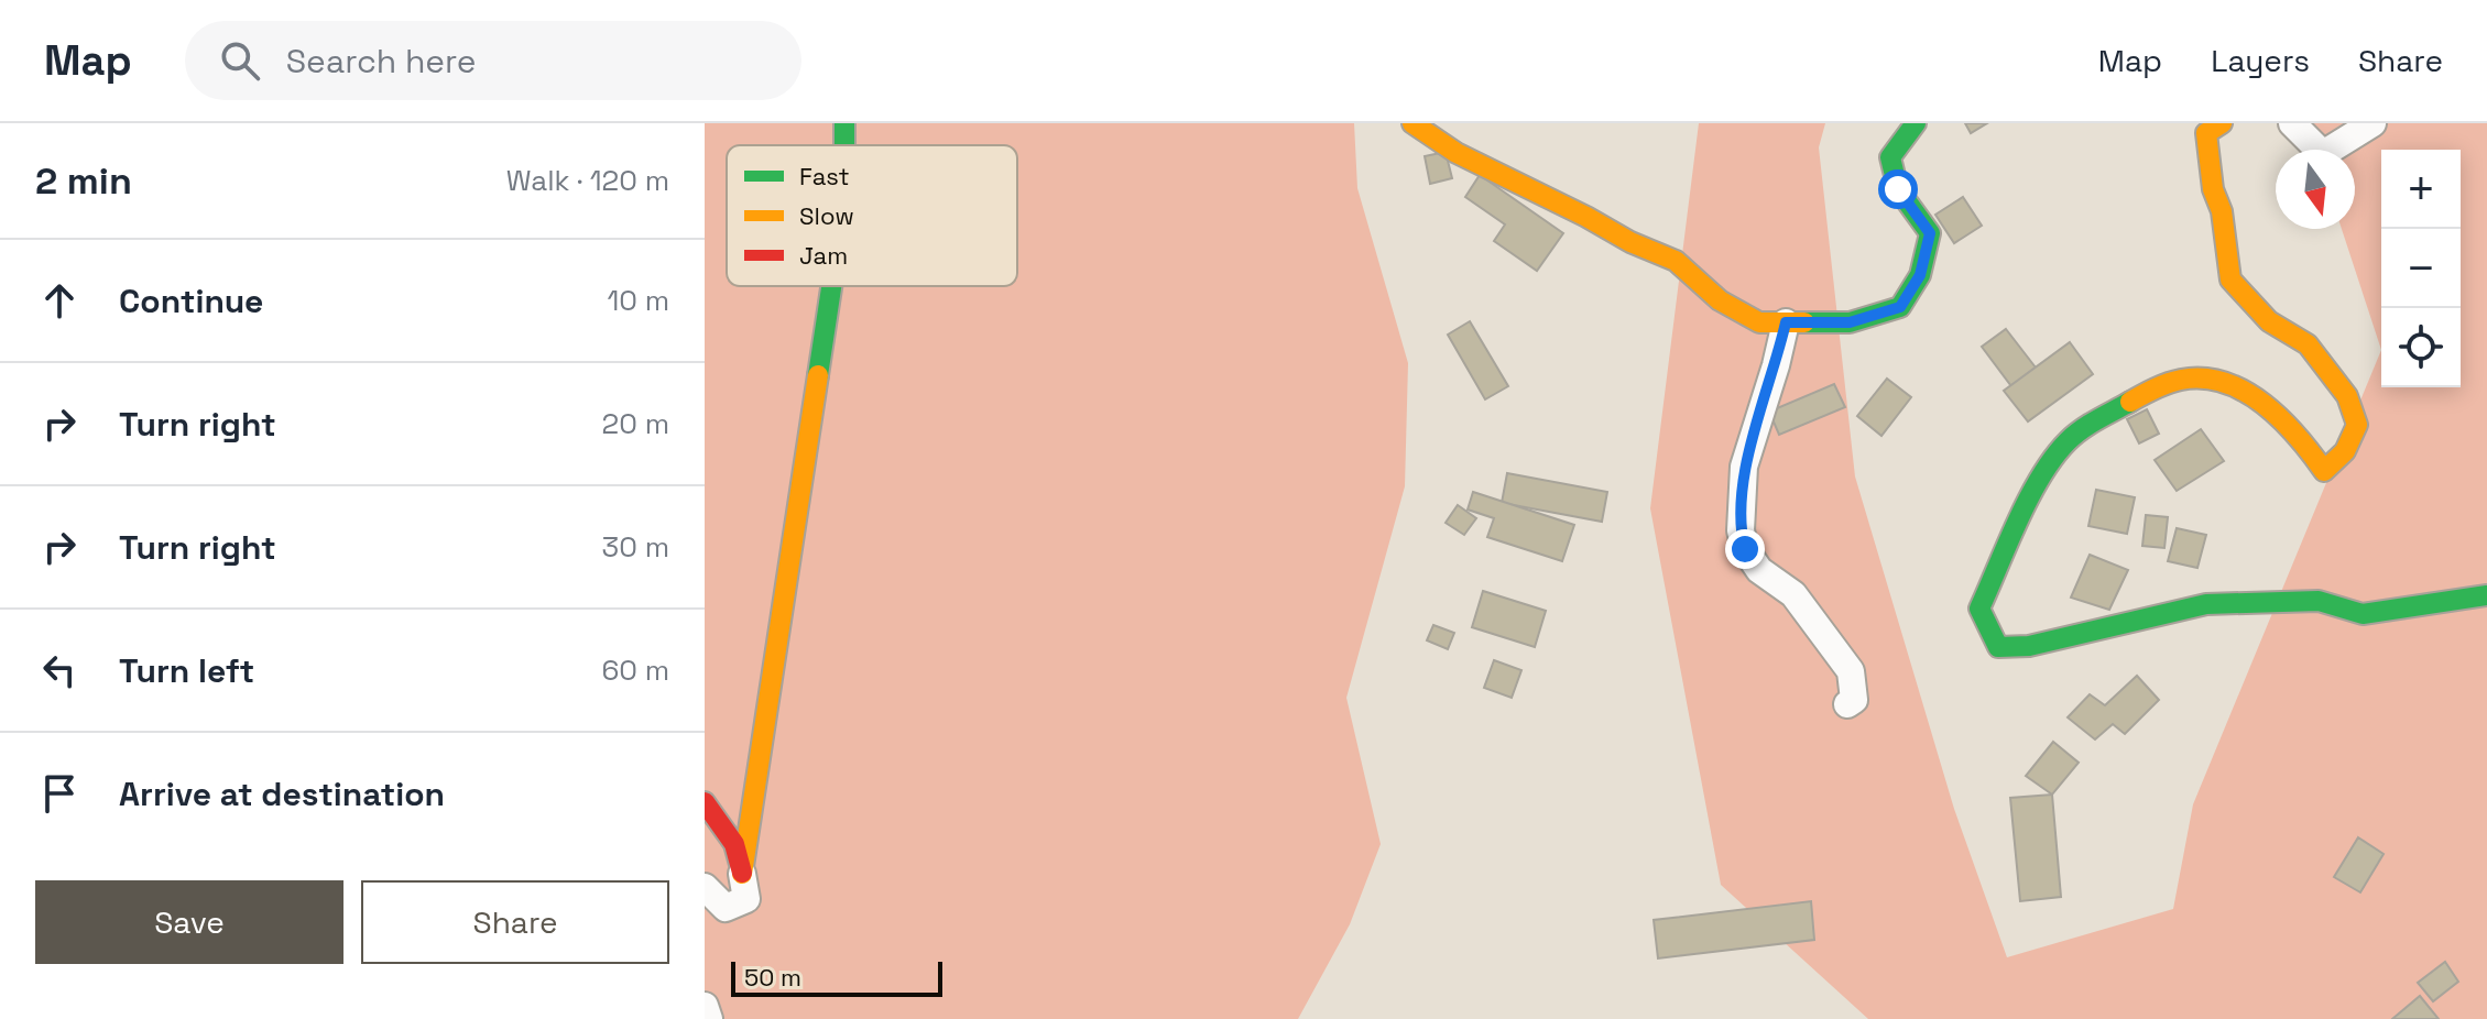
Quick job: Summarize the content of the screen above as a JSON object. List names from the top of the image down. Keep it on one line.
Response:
{"legend":["Fast","Slow","Jam"],"scale_bar":"50 m","north":"bottom","page":{"header":"Map","search":"Search here","nav":["Map","Layers","Share"],"heading":["2 min","Walk · 120 m"],"map_buttons":["+","−"],"list":[["Continue","10 m"],["Turn right","20 m"],["Turn right","30 m"],["Turn left","60 m"],"Arrive at destination"],"buttons":["Save","Share"],"scale":"50 m"}}
